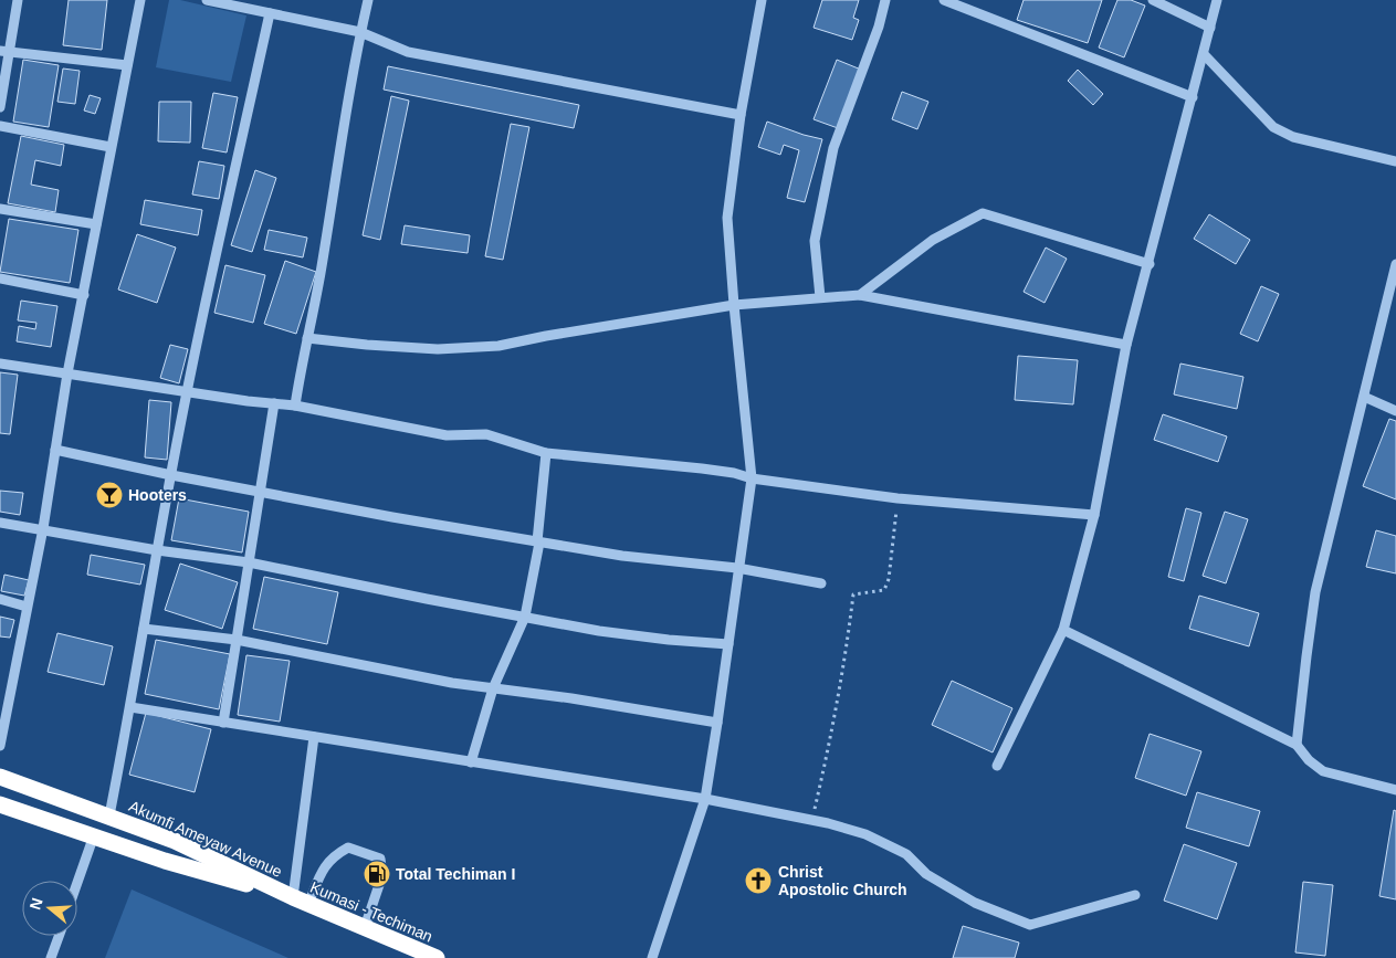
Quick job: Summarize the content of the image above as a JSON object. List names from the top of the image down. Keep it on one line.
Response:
{"streets":{"highway":["Akumfi Ameyaw Avenue","Kumasi - Techiman"]},"crossings":[["Akumfi Ameyaw Avenue","Kumasi - Techiman"]],"places":{"bar":["Hooters"],"fuel station":["Total Techiman I"],"church":["Christ Apostolic Church"]},"north":"left"}
